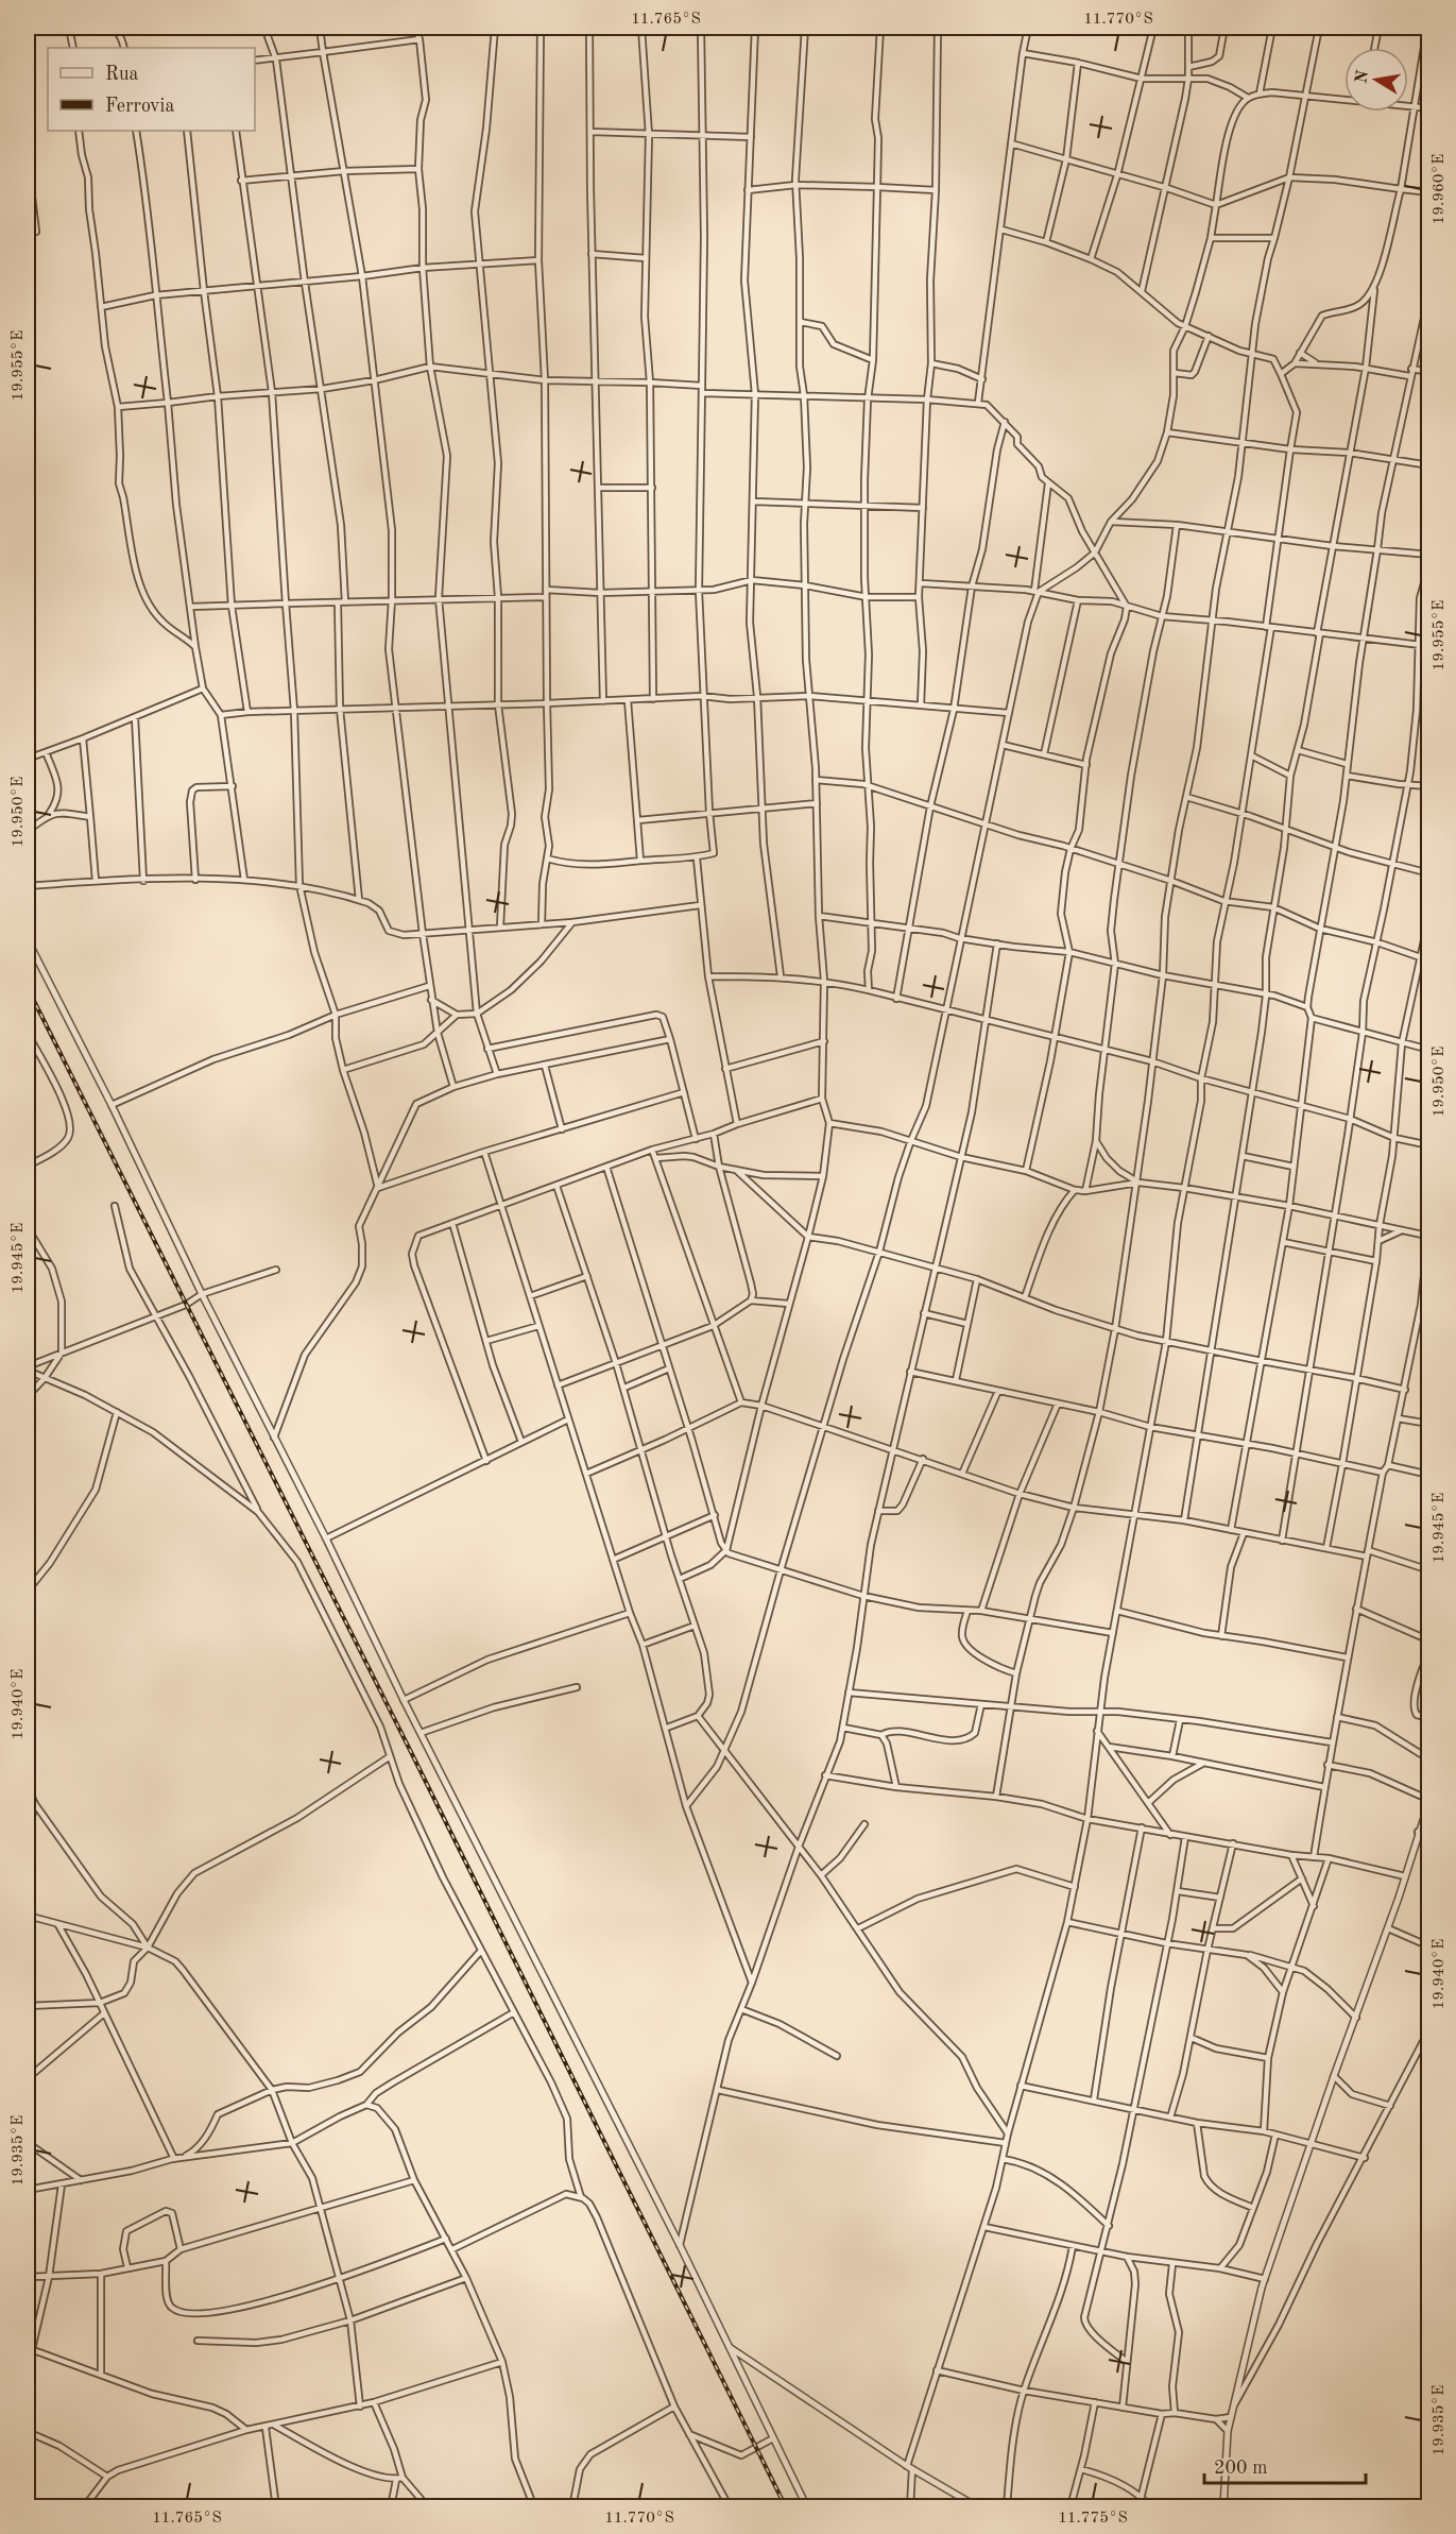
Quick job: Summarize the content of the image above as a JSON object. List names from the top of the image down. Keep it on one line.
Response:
{"legend":["Rua","Ferrovia"],"scale_bar":"200 m","north":"left","coordinates":["11.765°S","11.770°S","19.960°E","19.955°E","19.950°E","19.945°E","19.940°E","19.935°E","11.775°S"]}
